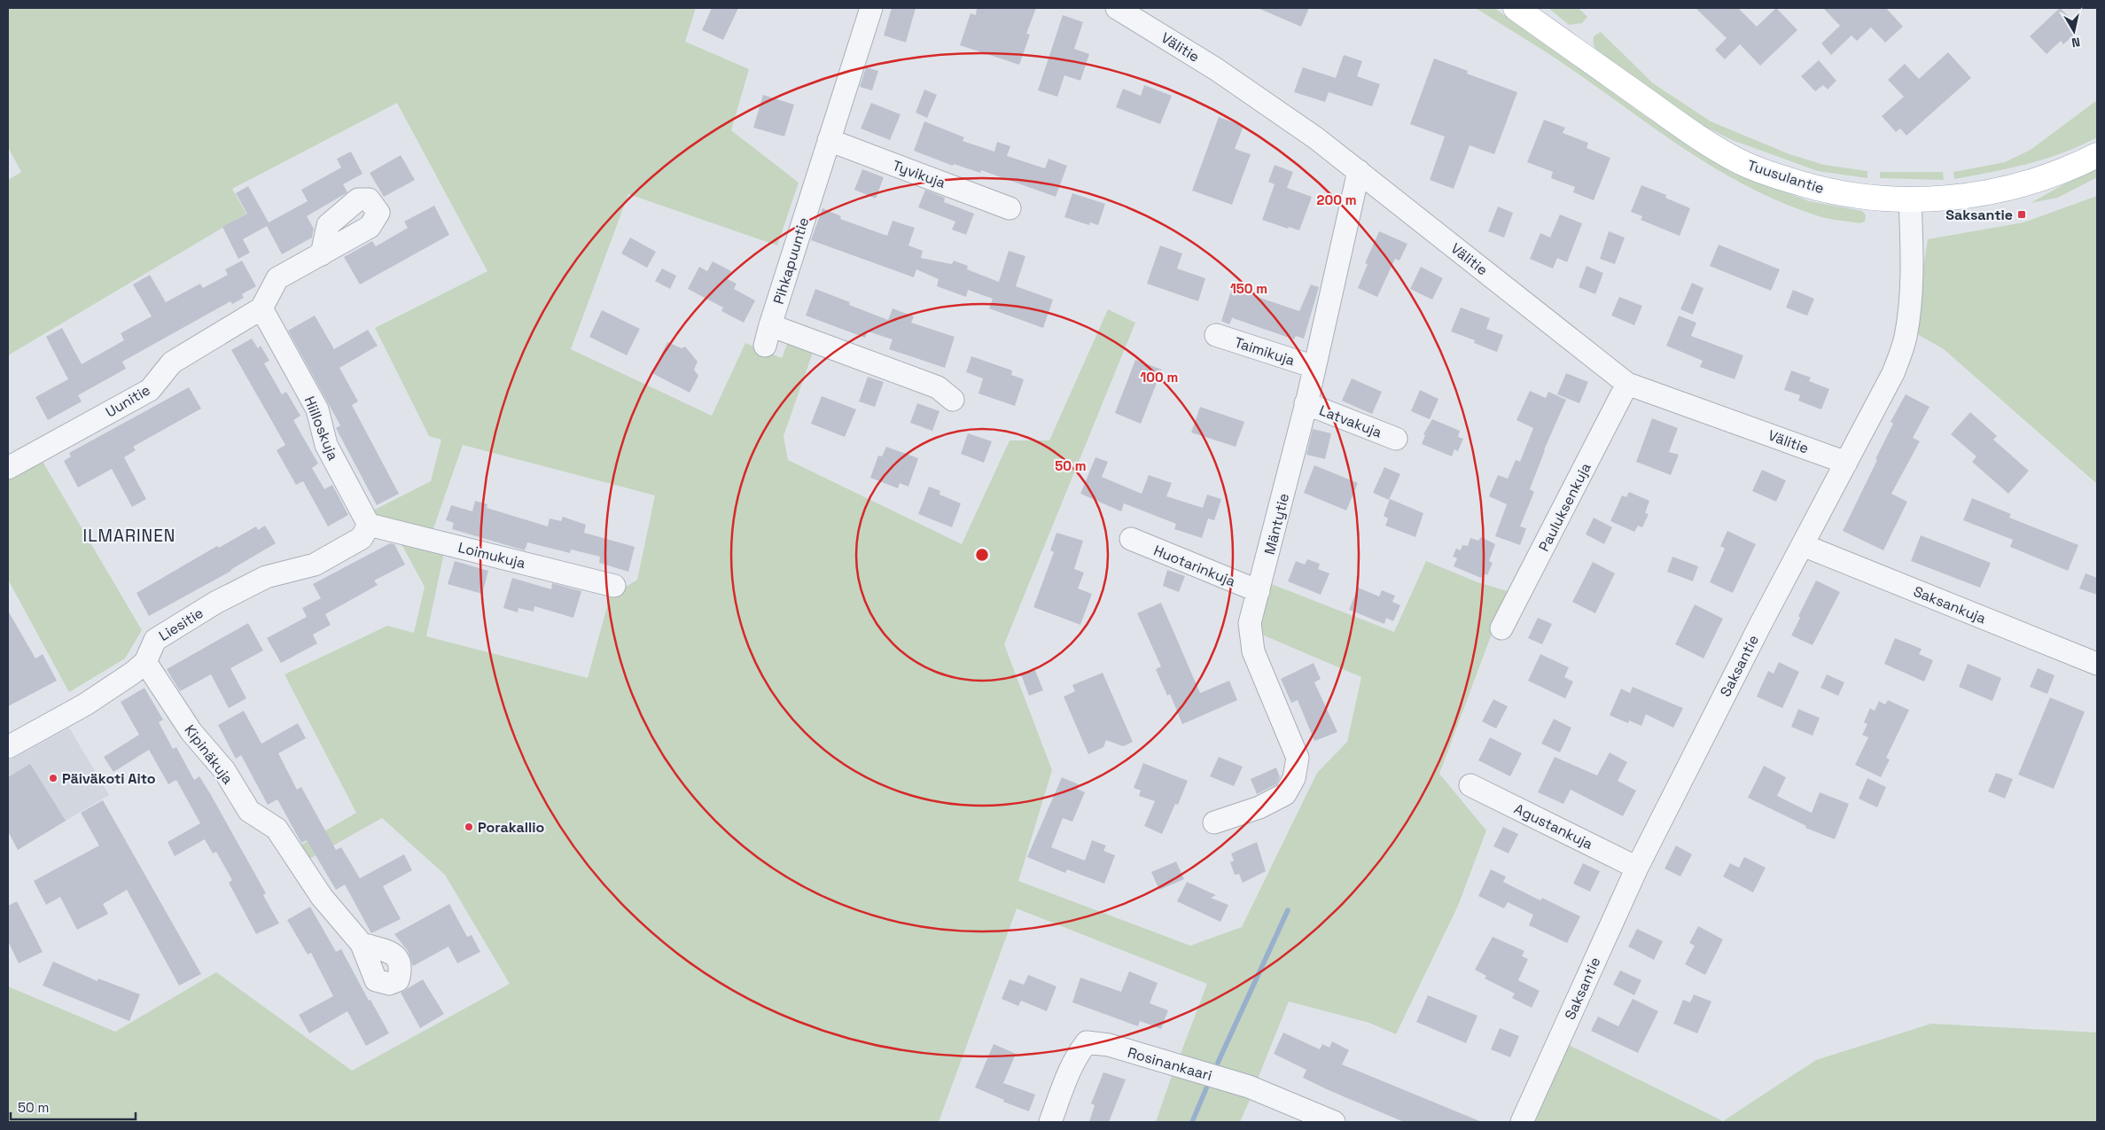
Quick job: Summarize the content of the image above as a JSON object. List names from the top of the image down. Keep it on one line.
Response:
{"streets":{"main road":["Tuusulantie"],"street":["Välitie","Tyvikuja","Pihkapuuntie","Taimikuja","Uunitie","Latvakuja","Hiilloskuja","Pauluksenkuja","Mäntytie","Loimukuja","Huotarinkuja","Saksankuja","Liesitie","Saksantie","Kipinäkuja","Agustankuja","Rosinankaari"]},"crossings":[["Välitie","Pauluksenkuja"],["Välitie","Mäntytie"],["Välitie","Saksantie"],["Tyvikuja","Pihkapuuntie"],["Tuusulantie","Saksantie"],["Taimikuja","Mäntytie"],["Uunitie","Hiilloskuja"],["Latvakuja","Mäntytie"],["Hiilloskuja","Loimukuja"],["Hiilloskuja","Liesitie"],["Mäntytie","Huotarinkuja"],["Loimukuja","Liesitie"],["Saksankuja","Saksantie"],["Liesitie","Kipinäkuja"],["Saksantie","Agustankuja"]],"districts":["ILMARINEN"],"places":{"transit":["Saksantie"],"other":["Päiväkoti Aito","Porakallio"]},"scale_bar":"50 m","north":"bottom","rings":["200 m","150 m","100 m","50 m"]}
